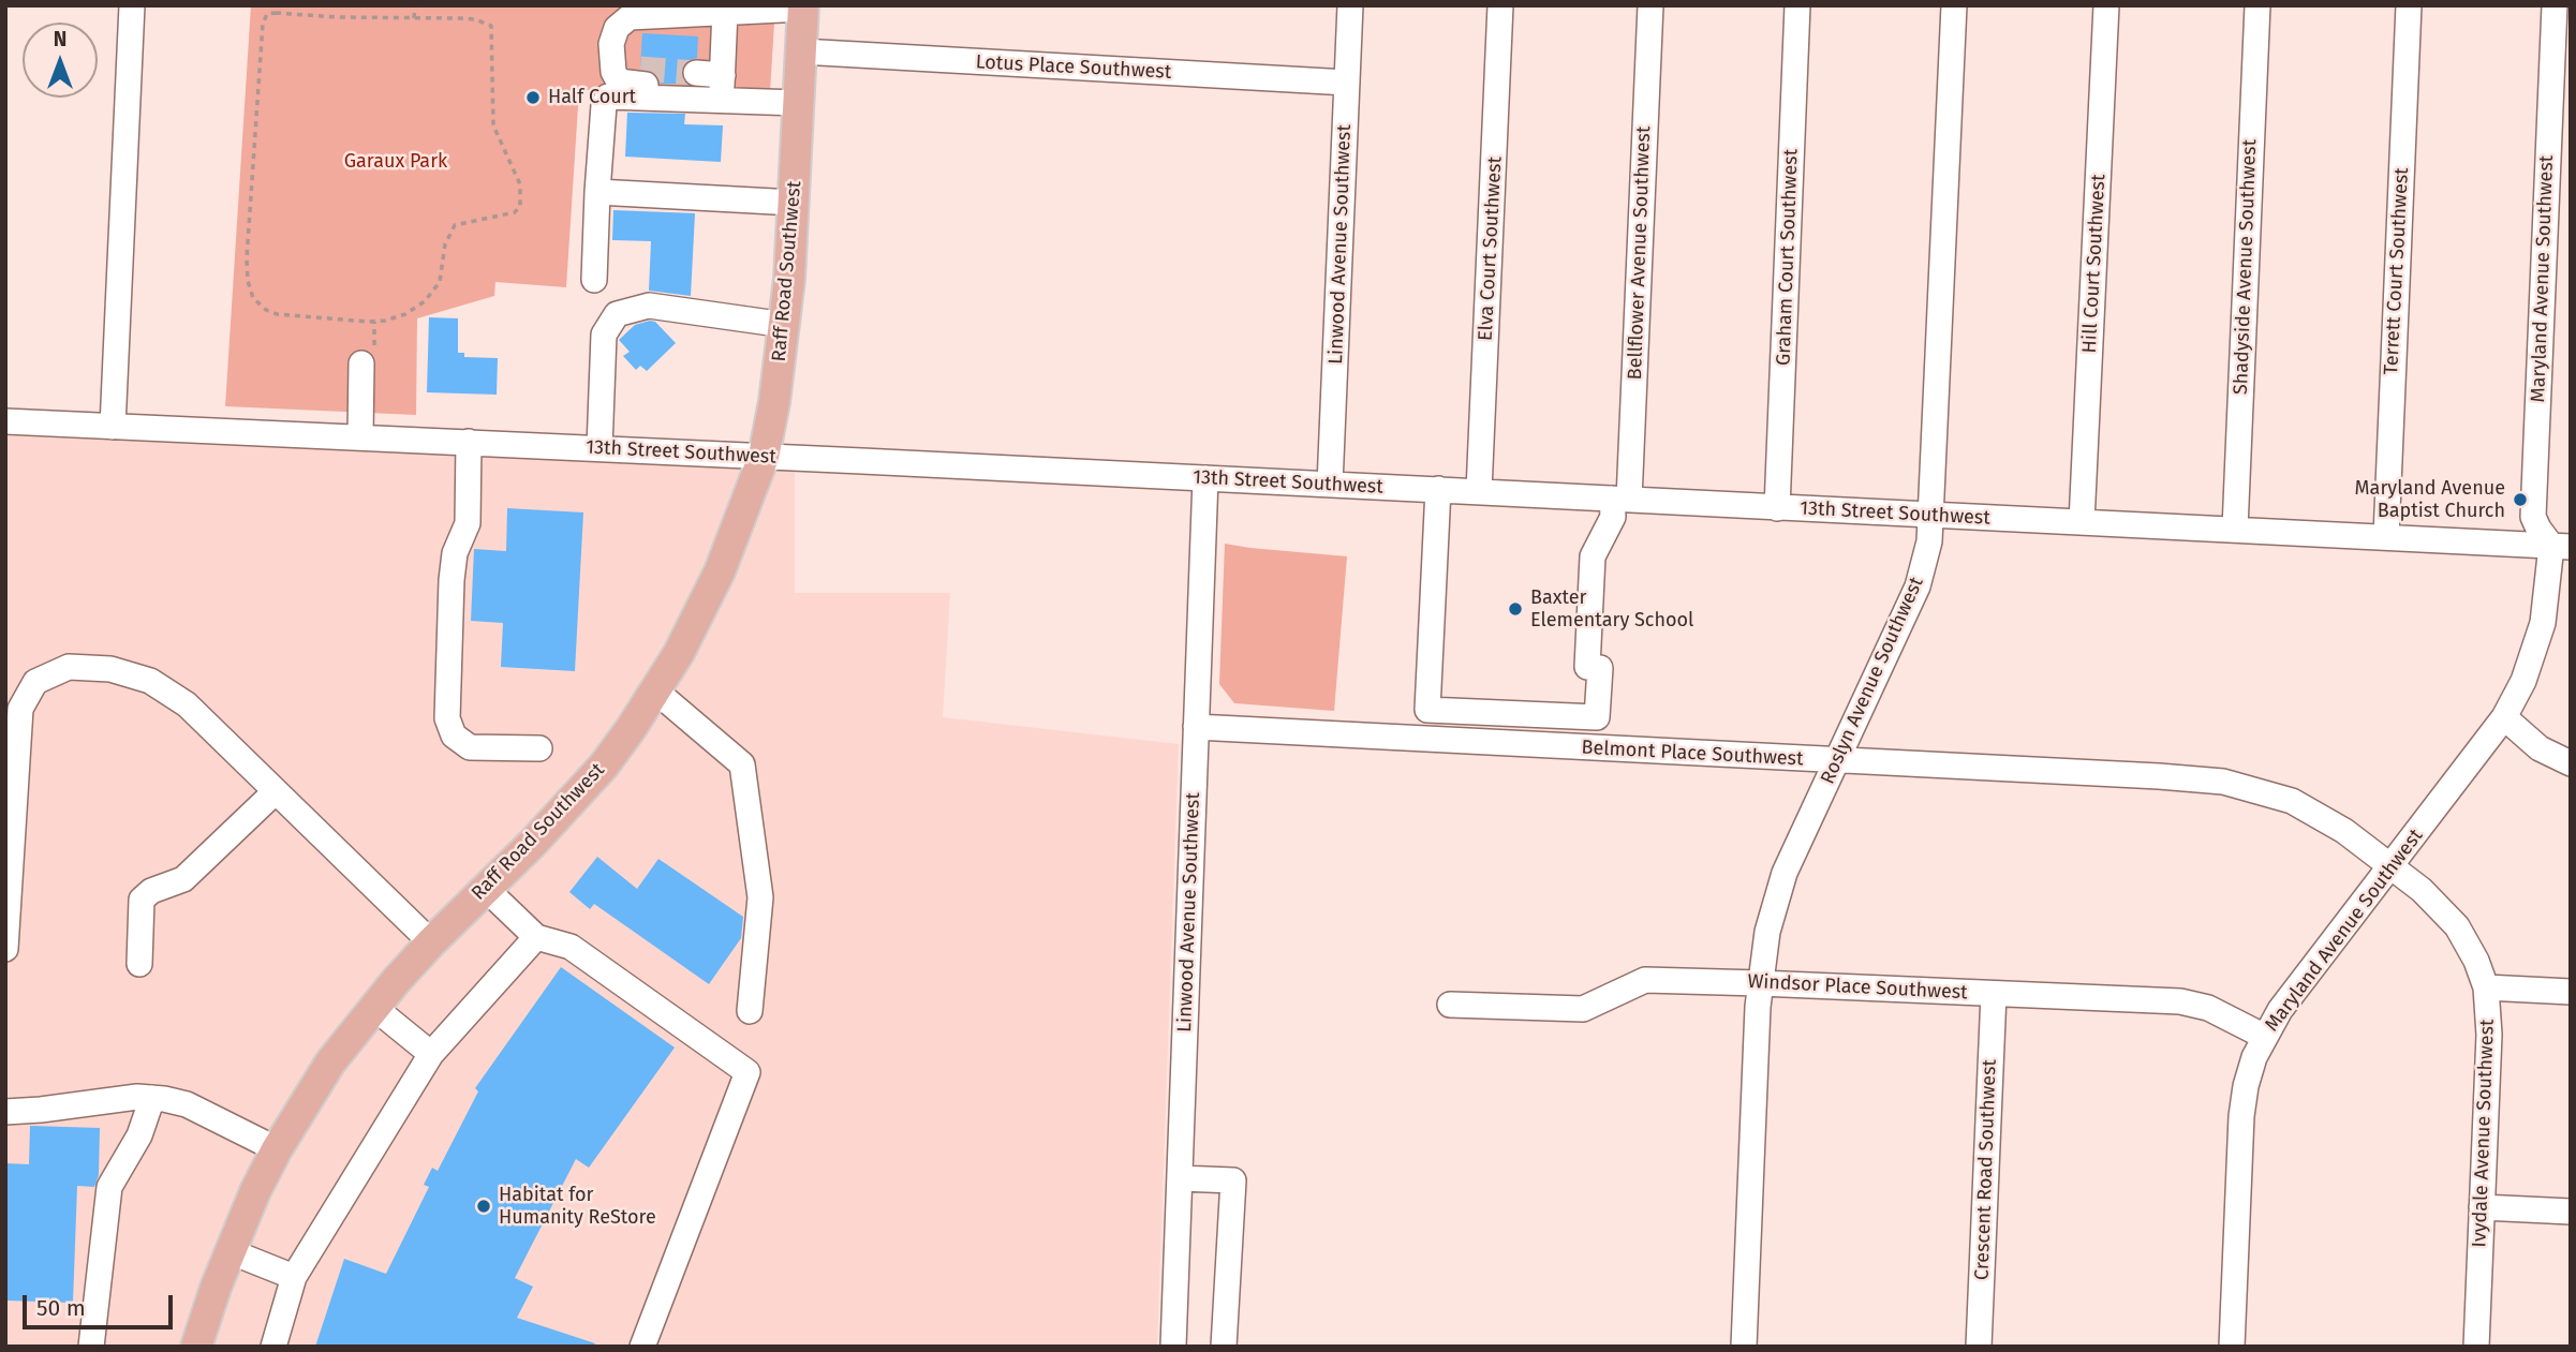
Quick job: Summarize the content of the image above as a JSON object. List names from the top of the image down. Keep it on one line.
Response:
{"streets":{"main road":["Raff Road Southwest"],"street":["Lotus Place Southwest","Linwood Avenue Southwest","Elva Court Southwest","Bellflower Avenue Southwest","Graham Court Southwest","Hill Court Southwest","Shadyside Avenue Southwest","Terrett Court Southwest","Maryland Avenue Southwest","13th Street Southwest","Roslyn Avenue Southwest","Belmont Place Southwest","Windsor Place Southwest","Ivydale Avenue Southwest","Crescent Road Southwest"]},"crossings":[["Lotus Place Southwest","Linwood Avenue Southwest"],["Lotus Place Southwest","Raff Road Southwest"],["Linwood Avenue Southwest","13th Street Southwest"],["Linwood Avenue Southwest","Belmont Place Southwest"],["Elva Court Southwest","13th Street Southwest"],["Bellflower Avenue Southwest","13th Street Southwest"],["Graham Court Southwest","13th Street Southwest"],["Hill Court Southwest","13th Street Southwest"],["Shadyside Avenue Southwest","13th Street Southwest"],["Raff Road Southwest","13th Street Southwest"],["Terrett Court Southwest","13th Street Southwest"],["Maryland Avenue Southwest","13th Street Southwest"],["Maryland Avenue Southwest","Belmont Place Southwest"],["Maryland Avenue Southwest","Windsor Place Southwest"],["Maryland Avenue Southwest","Ivydale Avenue Southwest"],["13th Street Southwest","Roslyn Avenue Southwest"],["Roslyn Avenue Southwest","Belmont Place Southwest"],["Roslyn Avenue Southwest","Windsor Place Southwest"],["Belmont Place Southwest","Ivydale Avenue Southwest"],["Windsor Place Southwest","Crescent Road Southwest"]],"parks":["Garaux Park"],"places":["Half Court","Maryland Avenue Baptist Church","Baxter Elementary School","Habitat for Humanity ReStore"],"scale_bar":"50 m","north":"top"}
